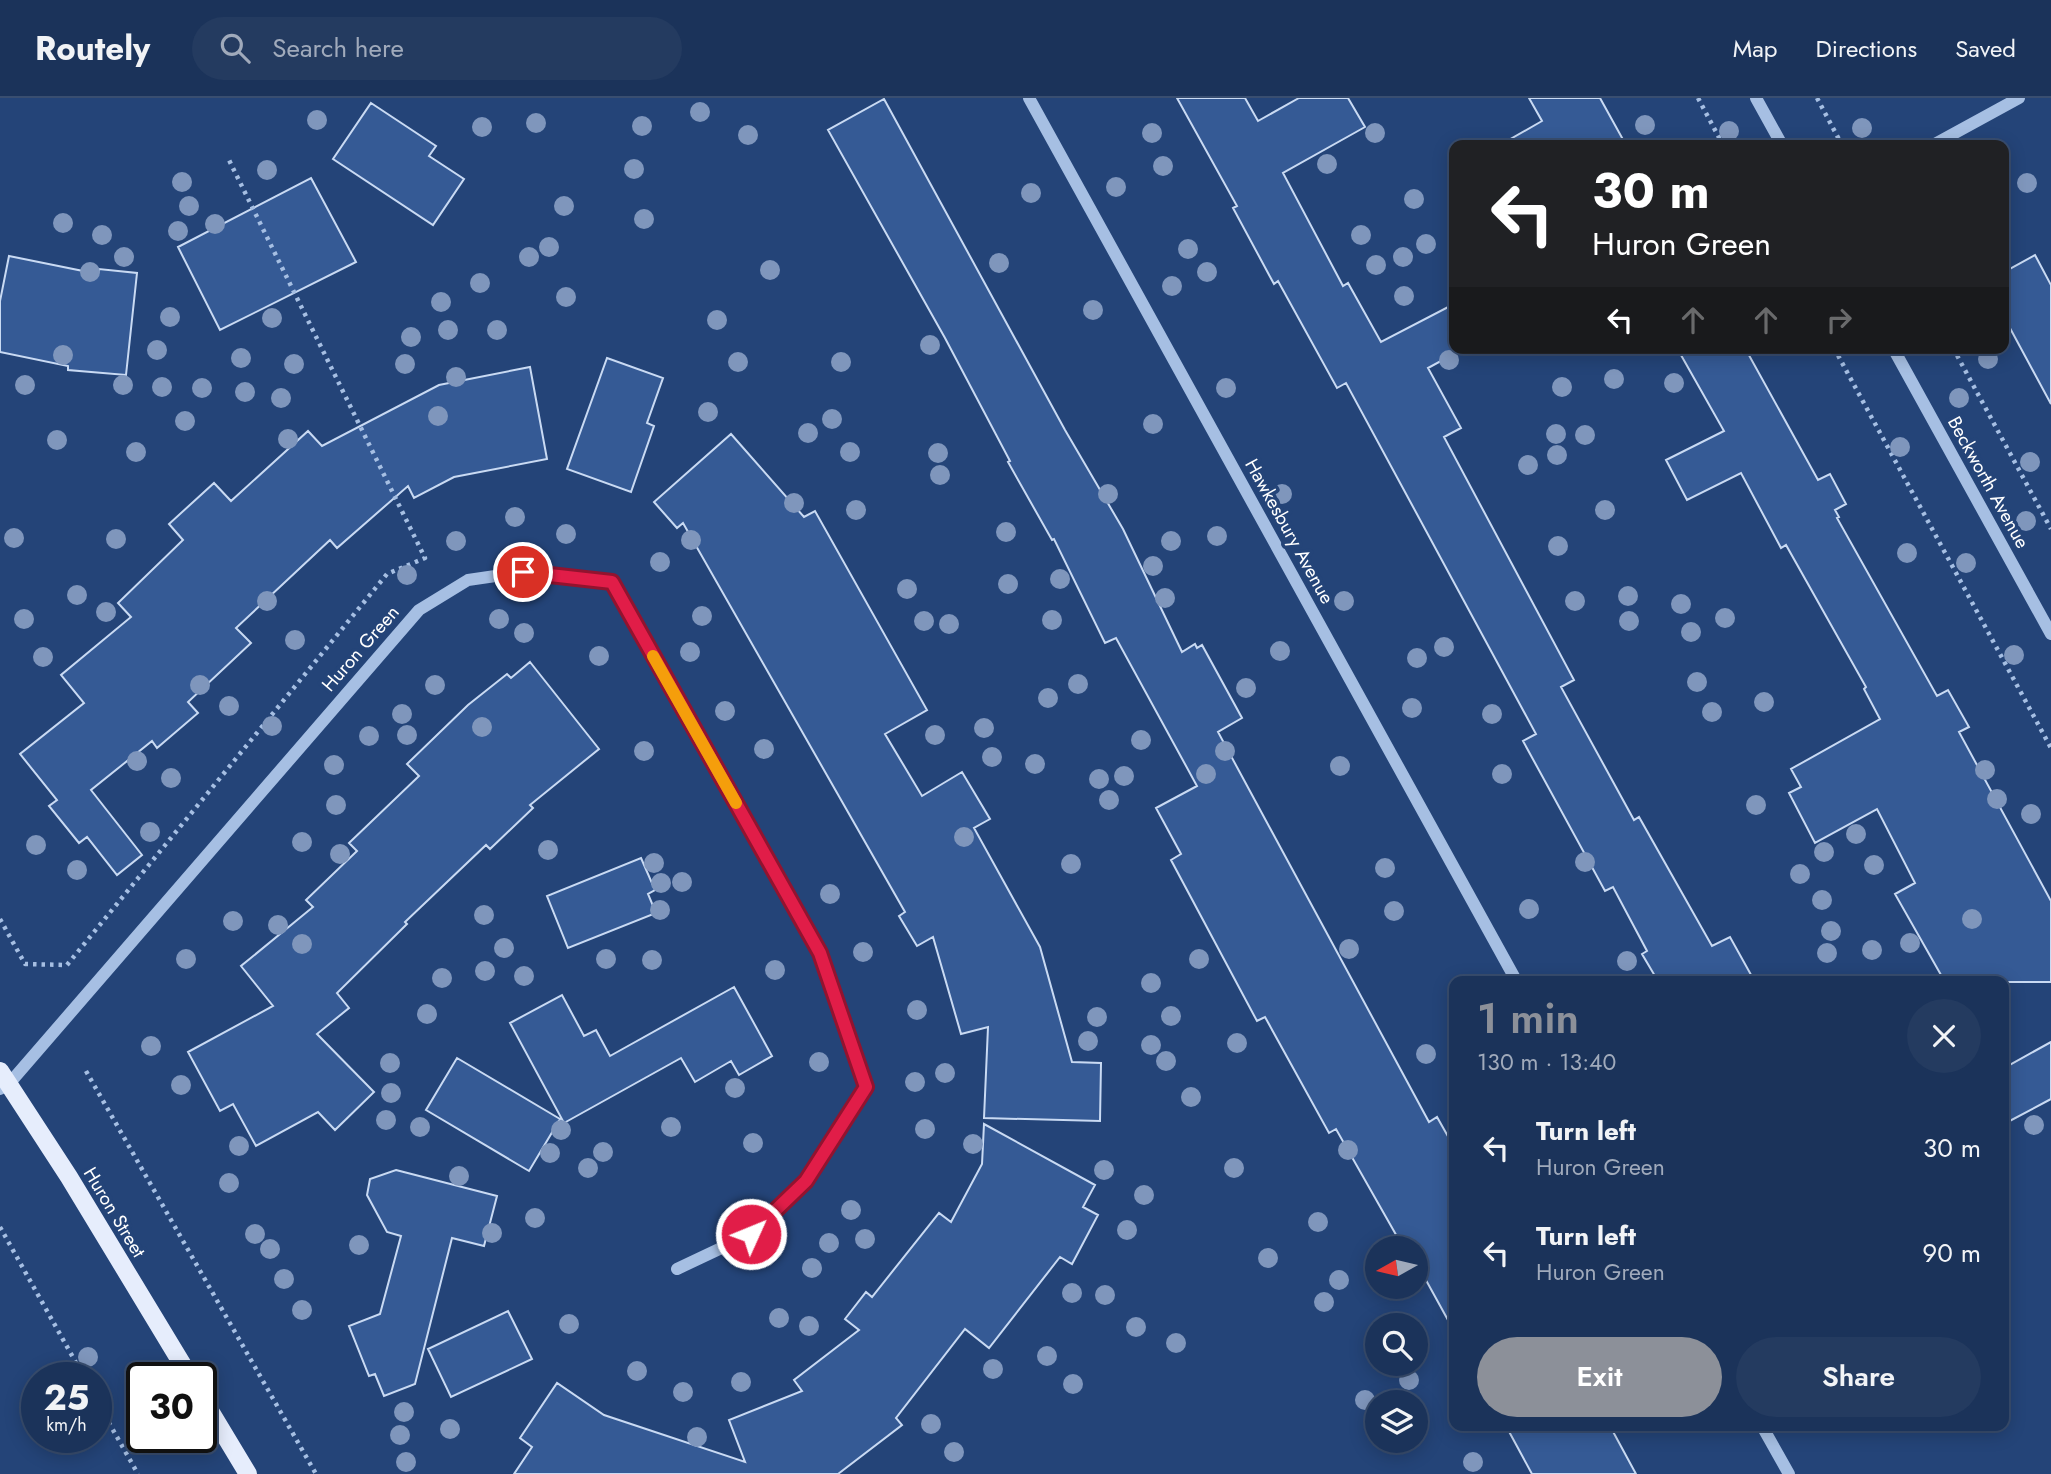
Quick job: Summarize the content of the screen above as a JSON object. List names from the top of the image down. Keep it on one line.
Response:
{"streets":{"main road":["Huron Street"],"street":["Beckworth Avenue","Hawkesbury Avenue","Huron Green"]},"crossings":[["Huron Green","Huron Street"]],"north":"left","page":{"header":"Routely","search":"Search here","nav":["Map","Directions","Saved"],"turn":["30 m","Huron Green"],"heading":["1 min","130 m · 13:40"],"list":[{"name":"Turn left","note":"Huron Green","value":"30 m"},{"name":"Turn left","note":"Huron Green","value":"90 m"}],"buttons":["Exit","Share"],"speed":"25 km/h","limit":"30"}}
